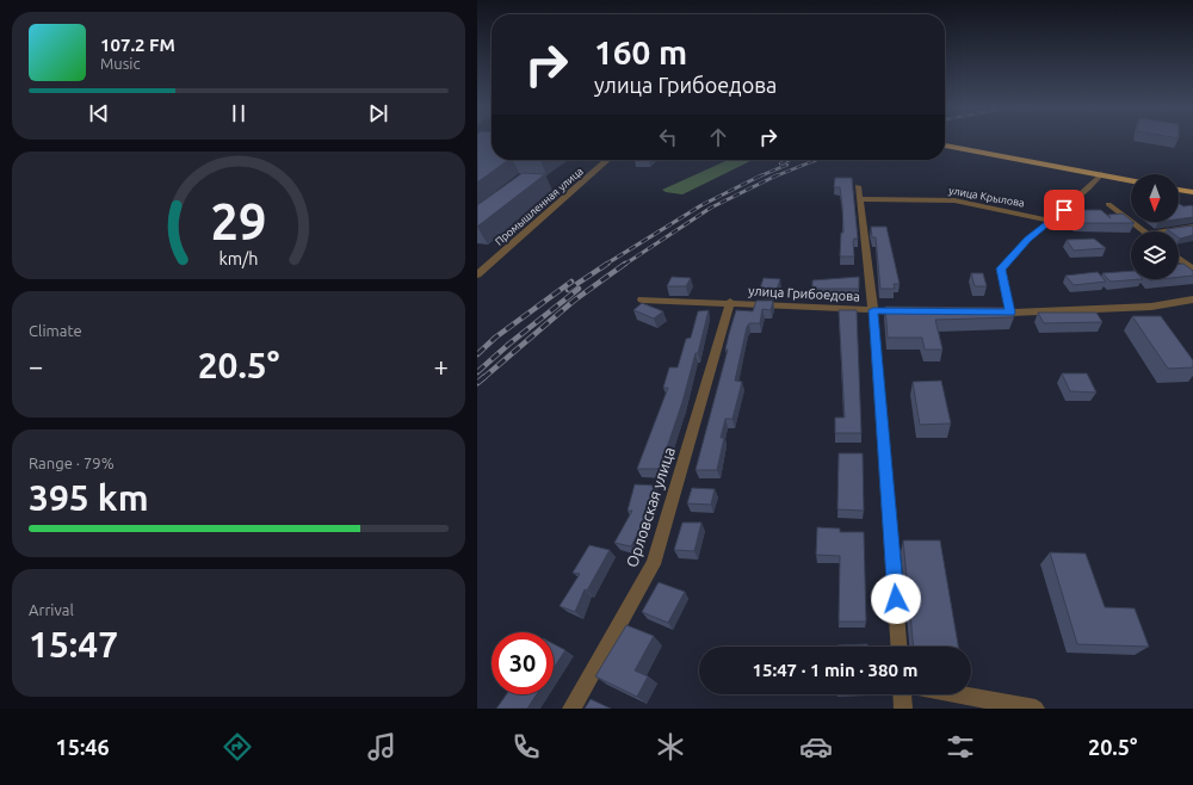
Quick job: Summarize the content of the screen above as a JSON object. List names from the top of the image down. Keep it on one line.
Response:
{"streets":{"street":["улица Крылова","Промышленная улица","улица Грибоедова","Орловская улица"]},"crossings":[["улица Грибоедова","Орловская улица"]],"north":"bottom","page":{"turn":["160 m","улица Грибоедова"],"song":["107.2 FM","Music"],"tile":["Climate",["Range · 79%","395 km"],["Arrival","15:47"]],"heat":["−","20.5°","+"],"limit":"30","trip":"15:47 · 1 min · 380 m","tabs":["15:46","20.5°"],"gauge":["29","km/h"]}}
